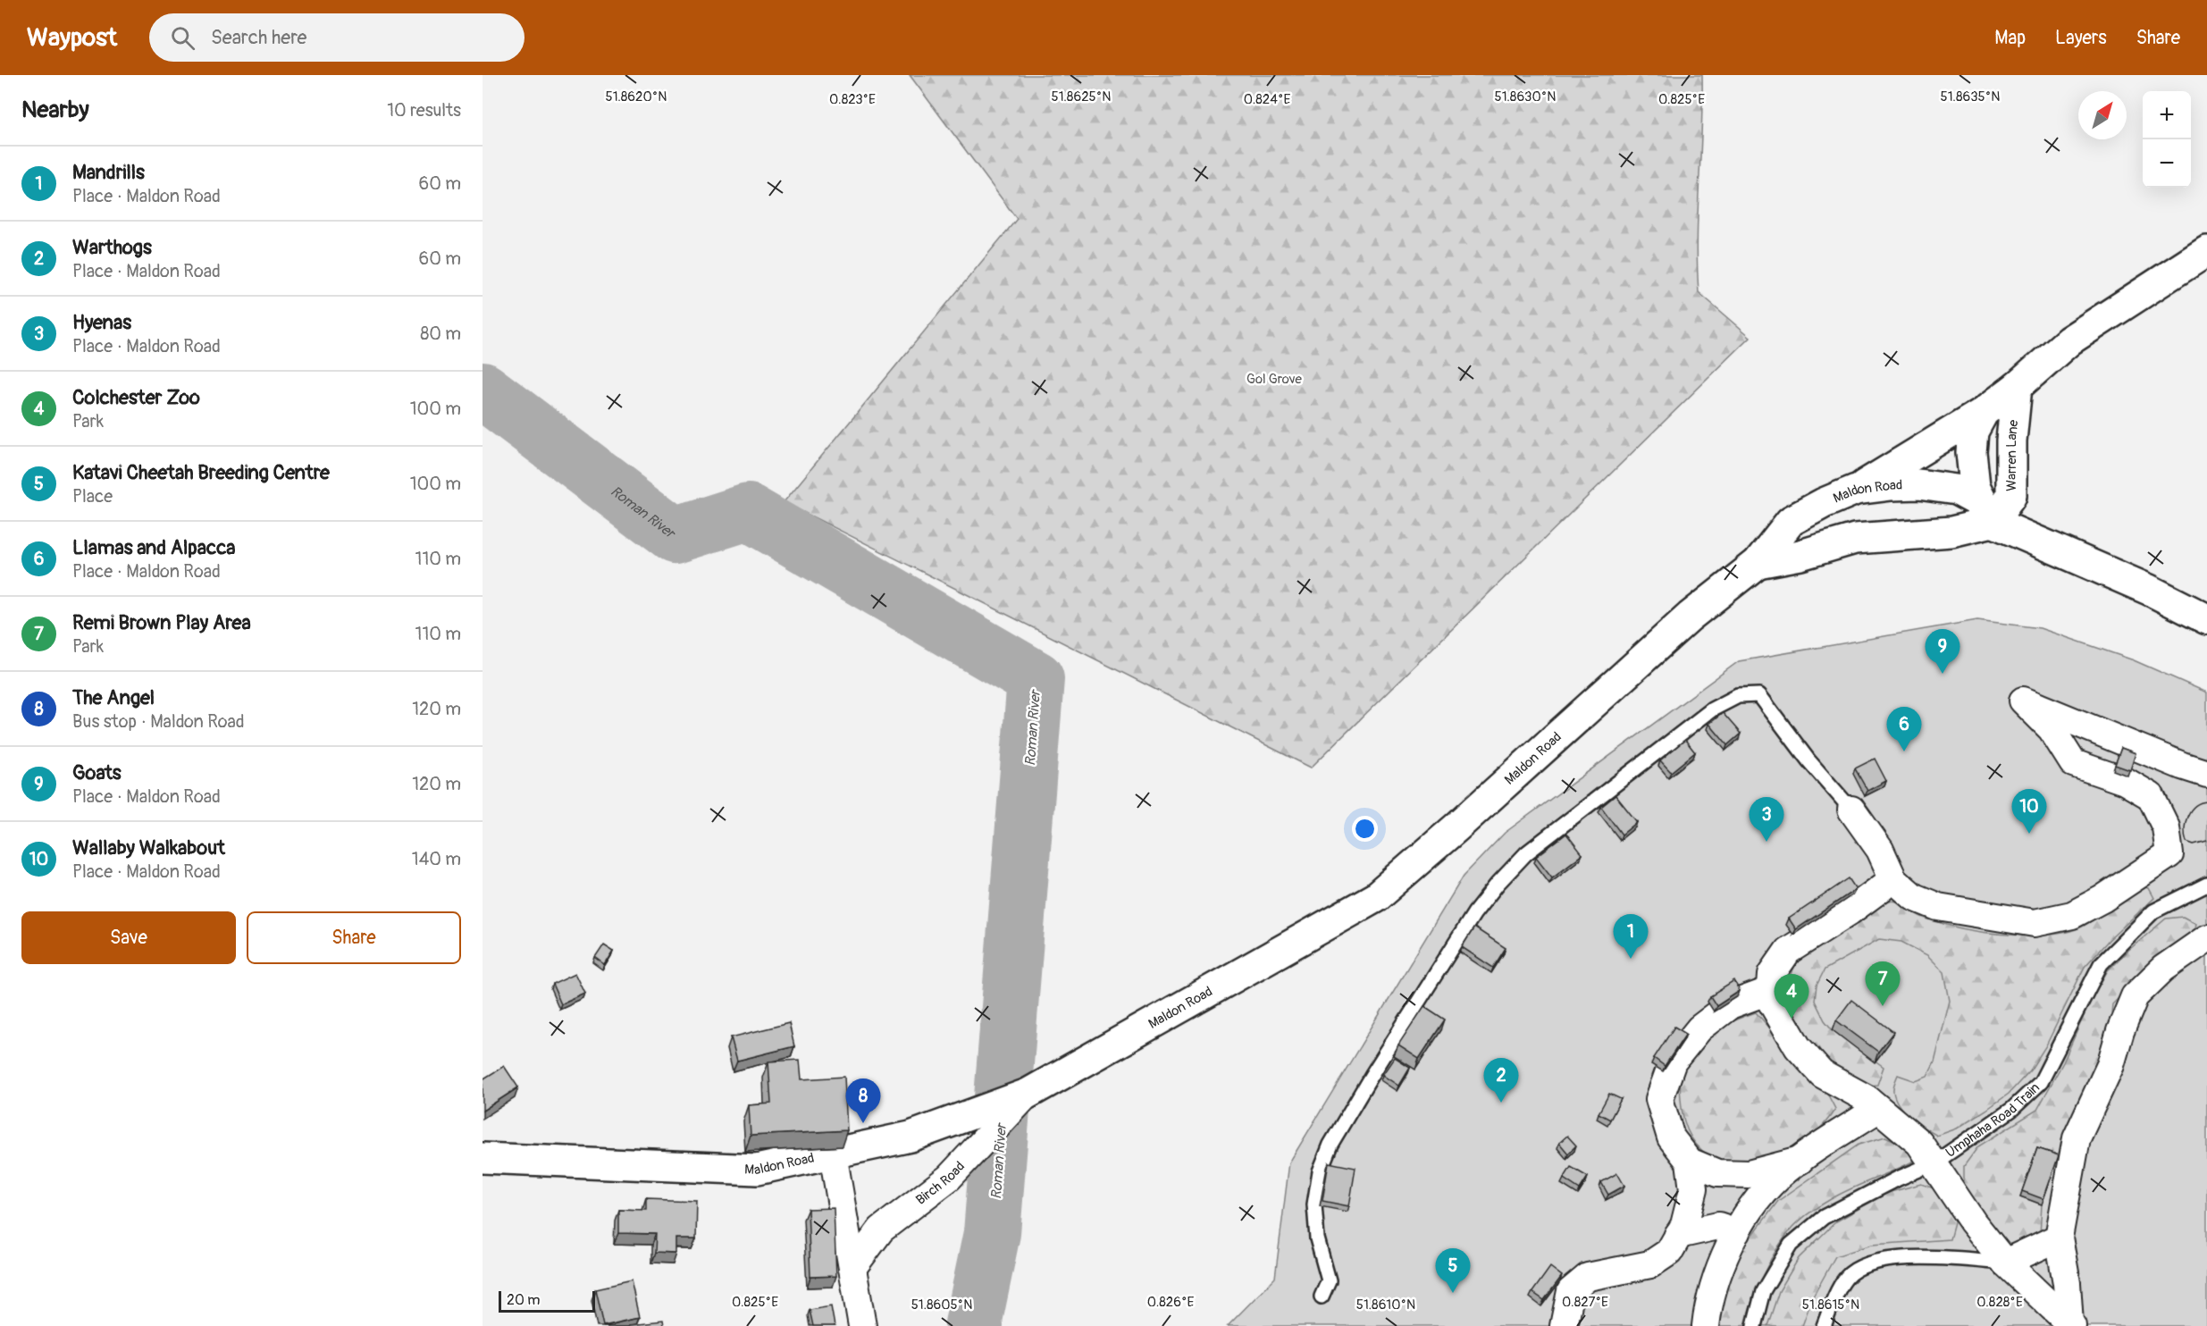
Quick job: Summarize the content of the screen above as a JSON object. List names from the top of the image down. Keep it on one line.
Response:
{"streets":{"main road":["Warren Lane","Maldon Road"],"street":["Birch Road"],"lane":["Umphaha Road Train"]},"crossings":[["Warren Lane","Maldon Road"],["Maldon Road","Birch Road"]],"water":["Roman River"],"parks":["Gol Grove"],"scale_bar":"20 m","north":"top right","page":{"header":"Waypost","search":"Search here","nav":["Map","Layers","Share"],"heading":["Nearby","10 results"],"map_buttons":["+","−"],"list":[{"mark":"1","name":"Mandrills","note":"Place · Maldon Road","value":"60 m"},{"mark":"2","name":"Warthogs","note":"Place · Maldon Road","value":"60 m"},{"mark":"3","name":"Hyenas","note":"Place · Maldon Road","value":"80 m"},{"mark":"4","name":"Colchester Zoo","note":"Park","value":"100 m"},{"mark":"5","name":"Katavi Cheetah Breeding Centre","note":"Place","value":"100 m"},{"mark":"6","name":"Llamas and Alpacca","note":"Place · Maldon Road","value":"110 m"},{"mark":"7","name":"Remi Brown Play Area","note":"Park","value":"110 m"},{"mark":"8","name":"The Angel","note":"Bus stop · Maldon Road","value":"120 m"},{"mark":"9","name":"Goats","note":"Place · Maldon Road","value":"120 m"},{"mark":"10","name":"Wallaby Walkabout","note":"Place · Maldon Road","value":"140 m"}],"pins":["9","6","10","3","1","7","4","2","8","5"],"buttons":["Save","Share"],"scale":"20 m"},"coordinates":["51.8630°N","51.8620°N","51.8625°N","51.8635°N","0.823°E","0.824°E","0.825°E","0.826°E","0.827°E","0.828°E","51.8605°N","51.8610°N","51.8615°N"]}
